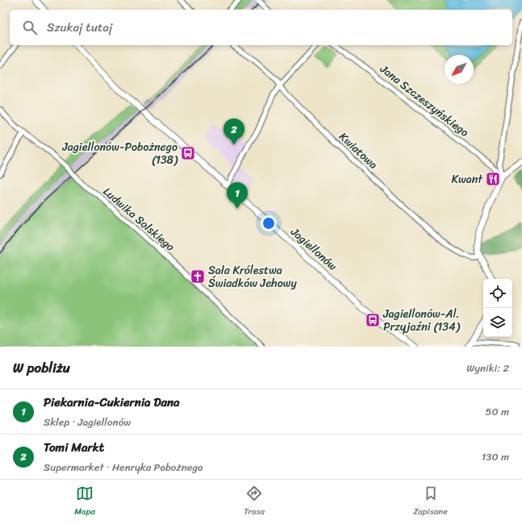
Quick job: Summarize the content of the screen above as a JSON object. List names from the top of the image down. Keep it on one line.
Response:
{"streets":{"street":["Jana Szczeszyńskiego","Kwiatowa","Ludwika Solskiego","Jagiellonów"]},"places":{"bus stop":["Jagiellonów-Pobożnego (138)","Jagiellonów-Al. Przyjaźni (134)"],"restaurant":["Kwant"],"church":["Sala Królestwa Świadków Jehowy"]},"north":"bottom left","page":{"search":"Szukaj tutaj","pins":["2","1"],"heading":["W pobliżu","Wyniki: 2"],"list":[{"mark":"1","name":"Piekarnia-Cukiernia Dana","note":"Sklep · Jagiellonów","value":"50 m"},{"mark":"2","name":"Tomi Markt","note":"Supermarket · Henryka Pobożnego","value":"130 m"}],"nav":["Mapa","Trasa","Zapisane"]}}
